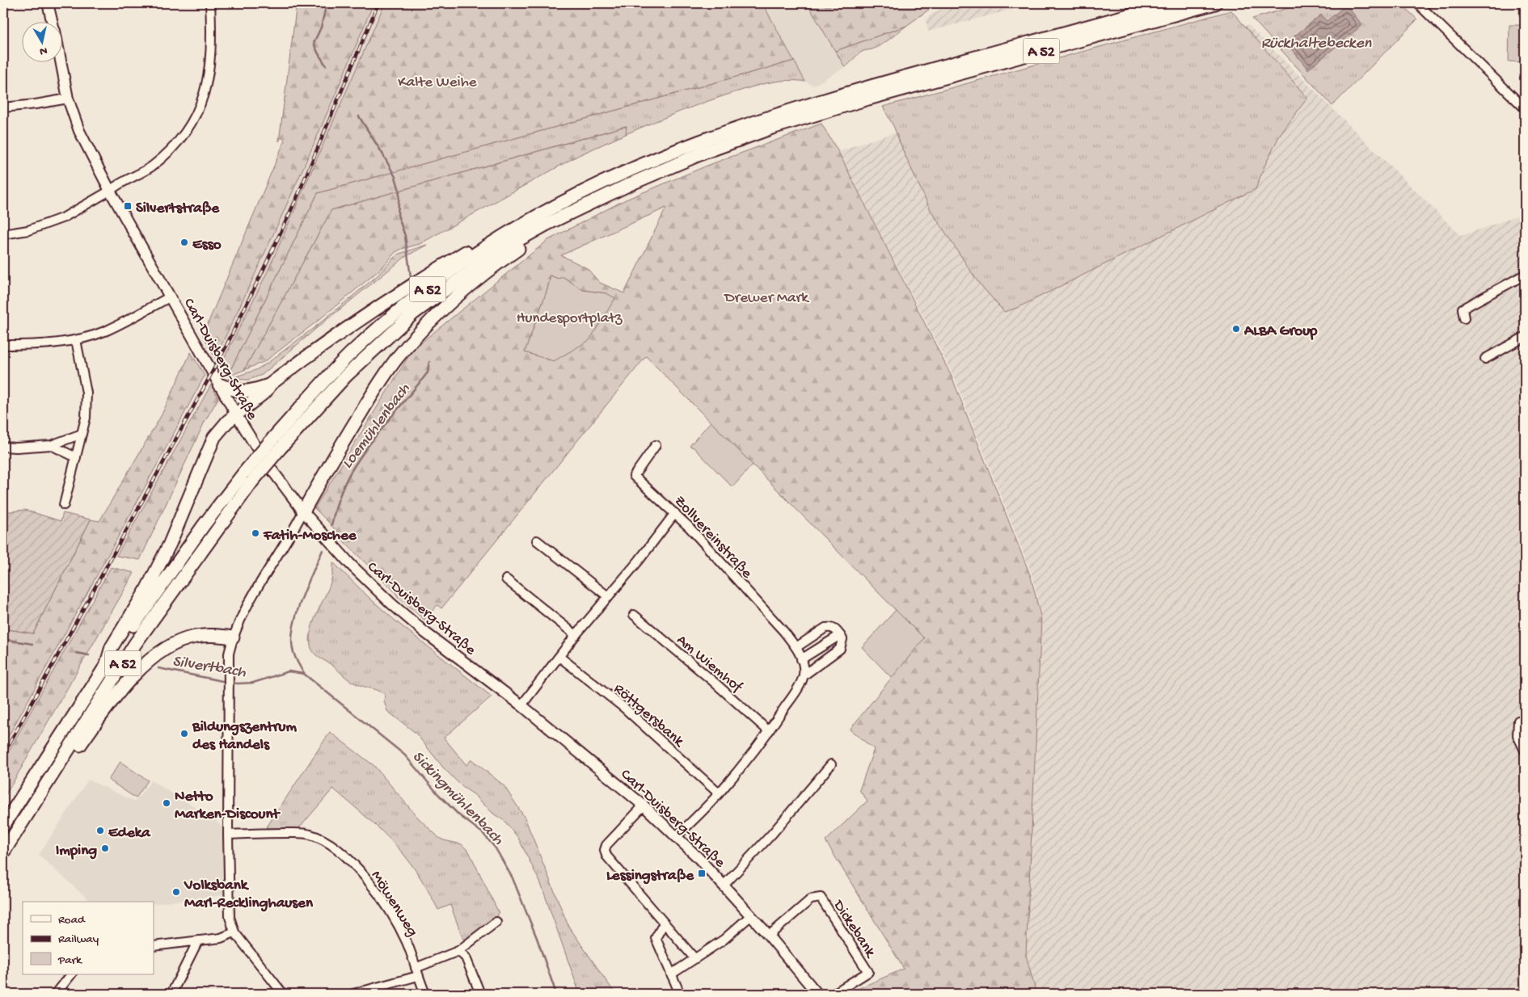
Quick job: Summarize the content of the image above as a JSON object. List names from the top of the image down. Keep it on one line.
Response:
{"streets":{"highway":["A 52"],"main road":["Carl-Duisberg-Straße"],"street":["Zollvereinstraße","Am Wiemhof","Röttgersbank","Möwenweg","Dickebank"]},"crossings":[["Carl-Duisberg-Straße","Dickebank"]],"water":["Rückhaltebecken","Loemühlenbach","Silvertbach","Sickingmühlenbach"],"parks":["Kalte Weihe","Drewer Mark","Hundesportplatz"],"places":{"transit":["Silvertstraße","Lessingstraße"],"other":["Esso","ALBA Group","Fatih-Moschee","Bildungszentrum des Handels","Netto Marken-Discount","Edeka","Imping","Volksbank Marl-Recklinghausen"]},"legend":["Road","Railway","Park"],"north":"bottom"}
